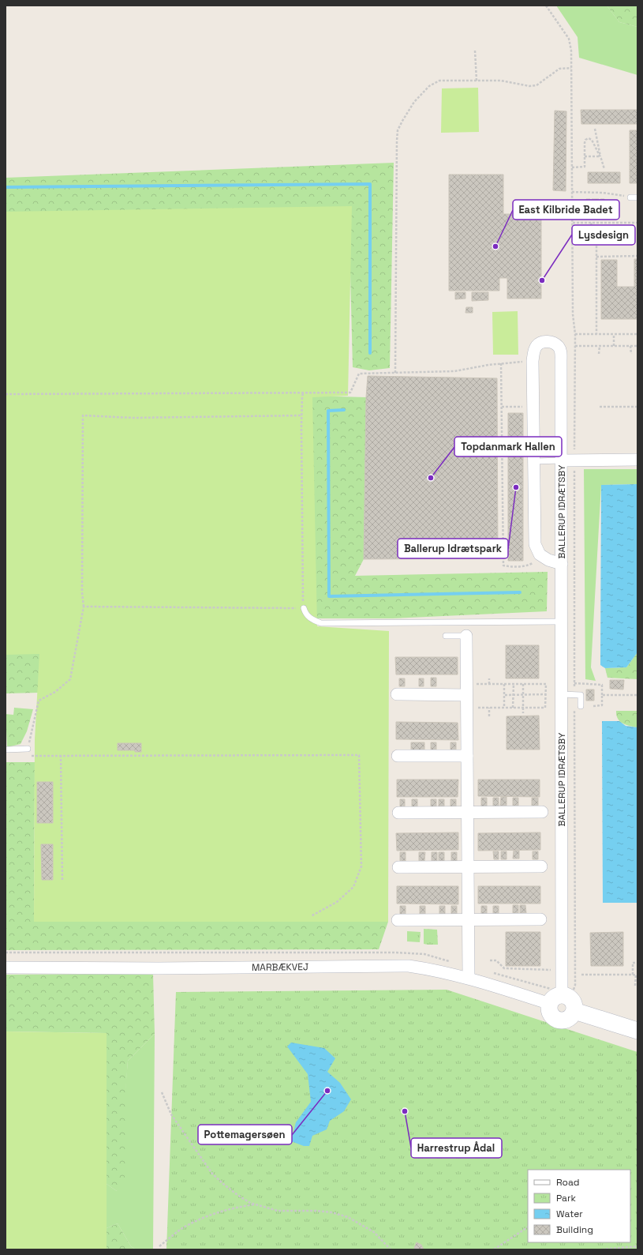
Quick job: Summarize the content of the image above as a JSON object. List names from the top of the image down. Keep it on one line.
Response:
{"streets":{"street":["BALLERUP IDRÆTSBY","MARBÆKVEJ"]},"crossings":[["BALLERUP IDRÆTSBY","MARBÆKVEJ"]],"places":["East Kilbride Badet","Lysdesign","Topdanmark Hallen","Ballerup Idrætspark","Pottemagersøen","Harrestrup Ådal"],"legend":["Road","Park","Water","Building"]}
